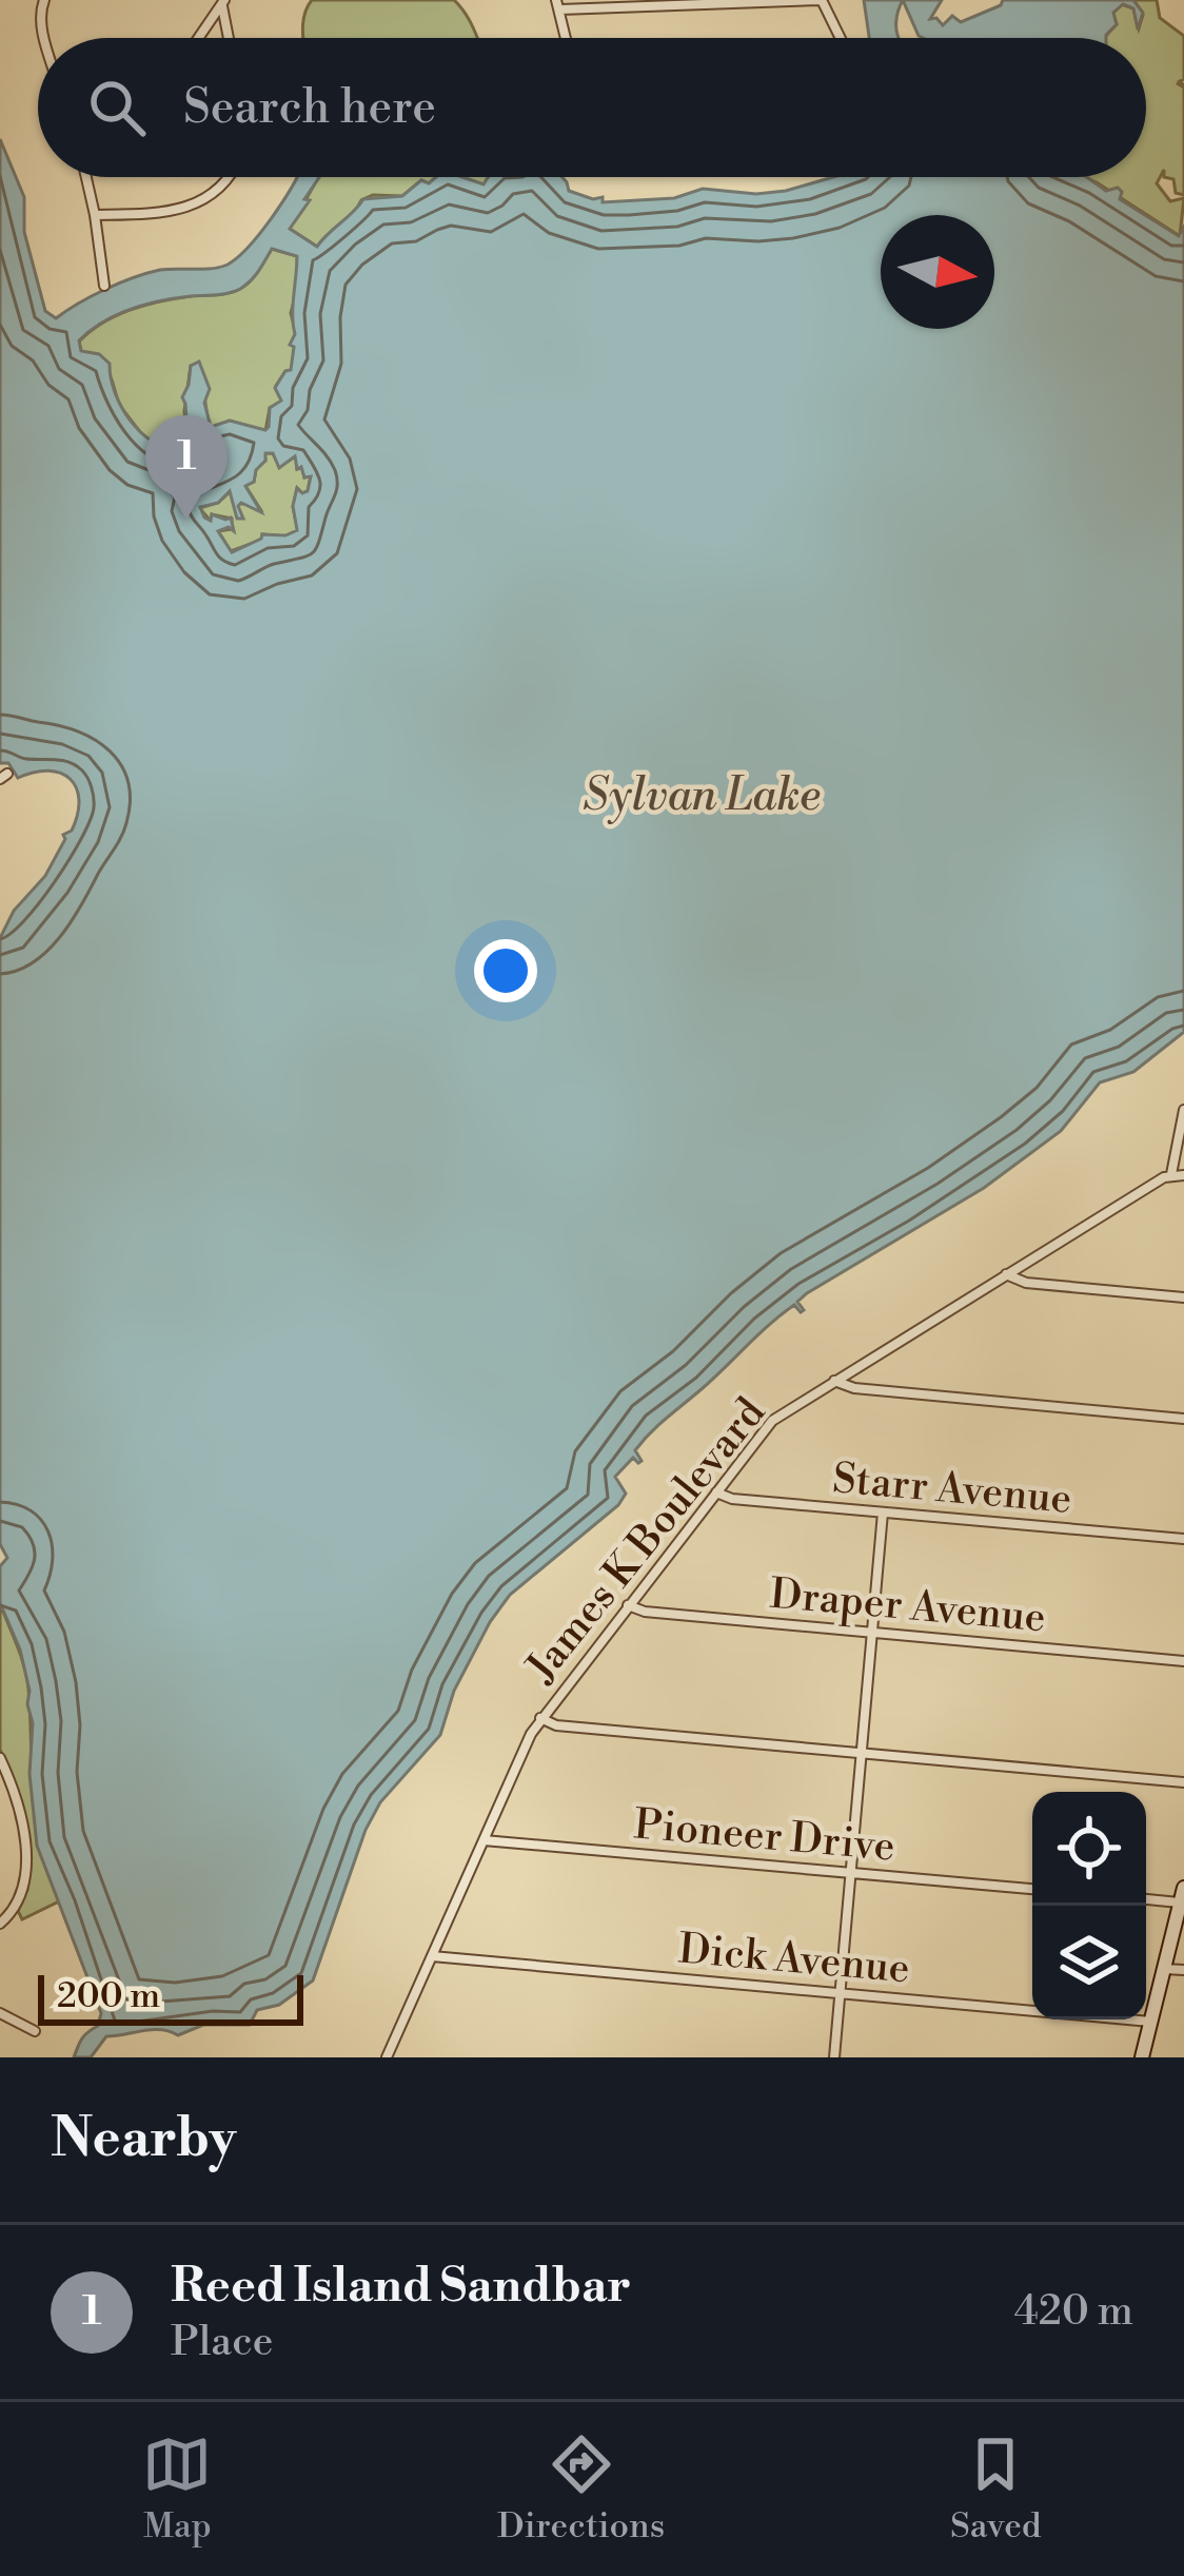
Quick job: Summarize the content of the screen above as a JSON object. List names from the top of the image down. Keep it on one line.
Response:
{"streets":{"street":["Starr Avenue","James K Boulevard","Draper Avenue","Pioneer Drive","Dick Avenue"]},"crossings":[["Starr Avenue","James K Boulevard"],["James K Boulevard","Draper Avenue"],["James K Boulevard","Pioneer Drive"],["James K Boulevard","Dick Avenue"]],"water":["Sylvan Lake"],"scale_bar":"200 m","north":"right","page":{"search":"Search here","pins":"1","scale":"200 m","heading":"Nearby","list":[{"mark":"1","name":"Reed Island Sandbar","note":"Place","value":"420 m"}],"nav":["Map","Directions","Saved"]}}
